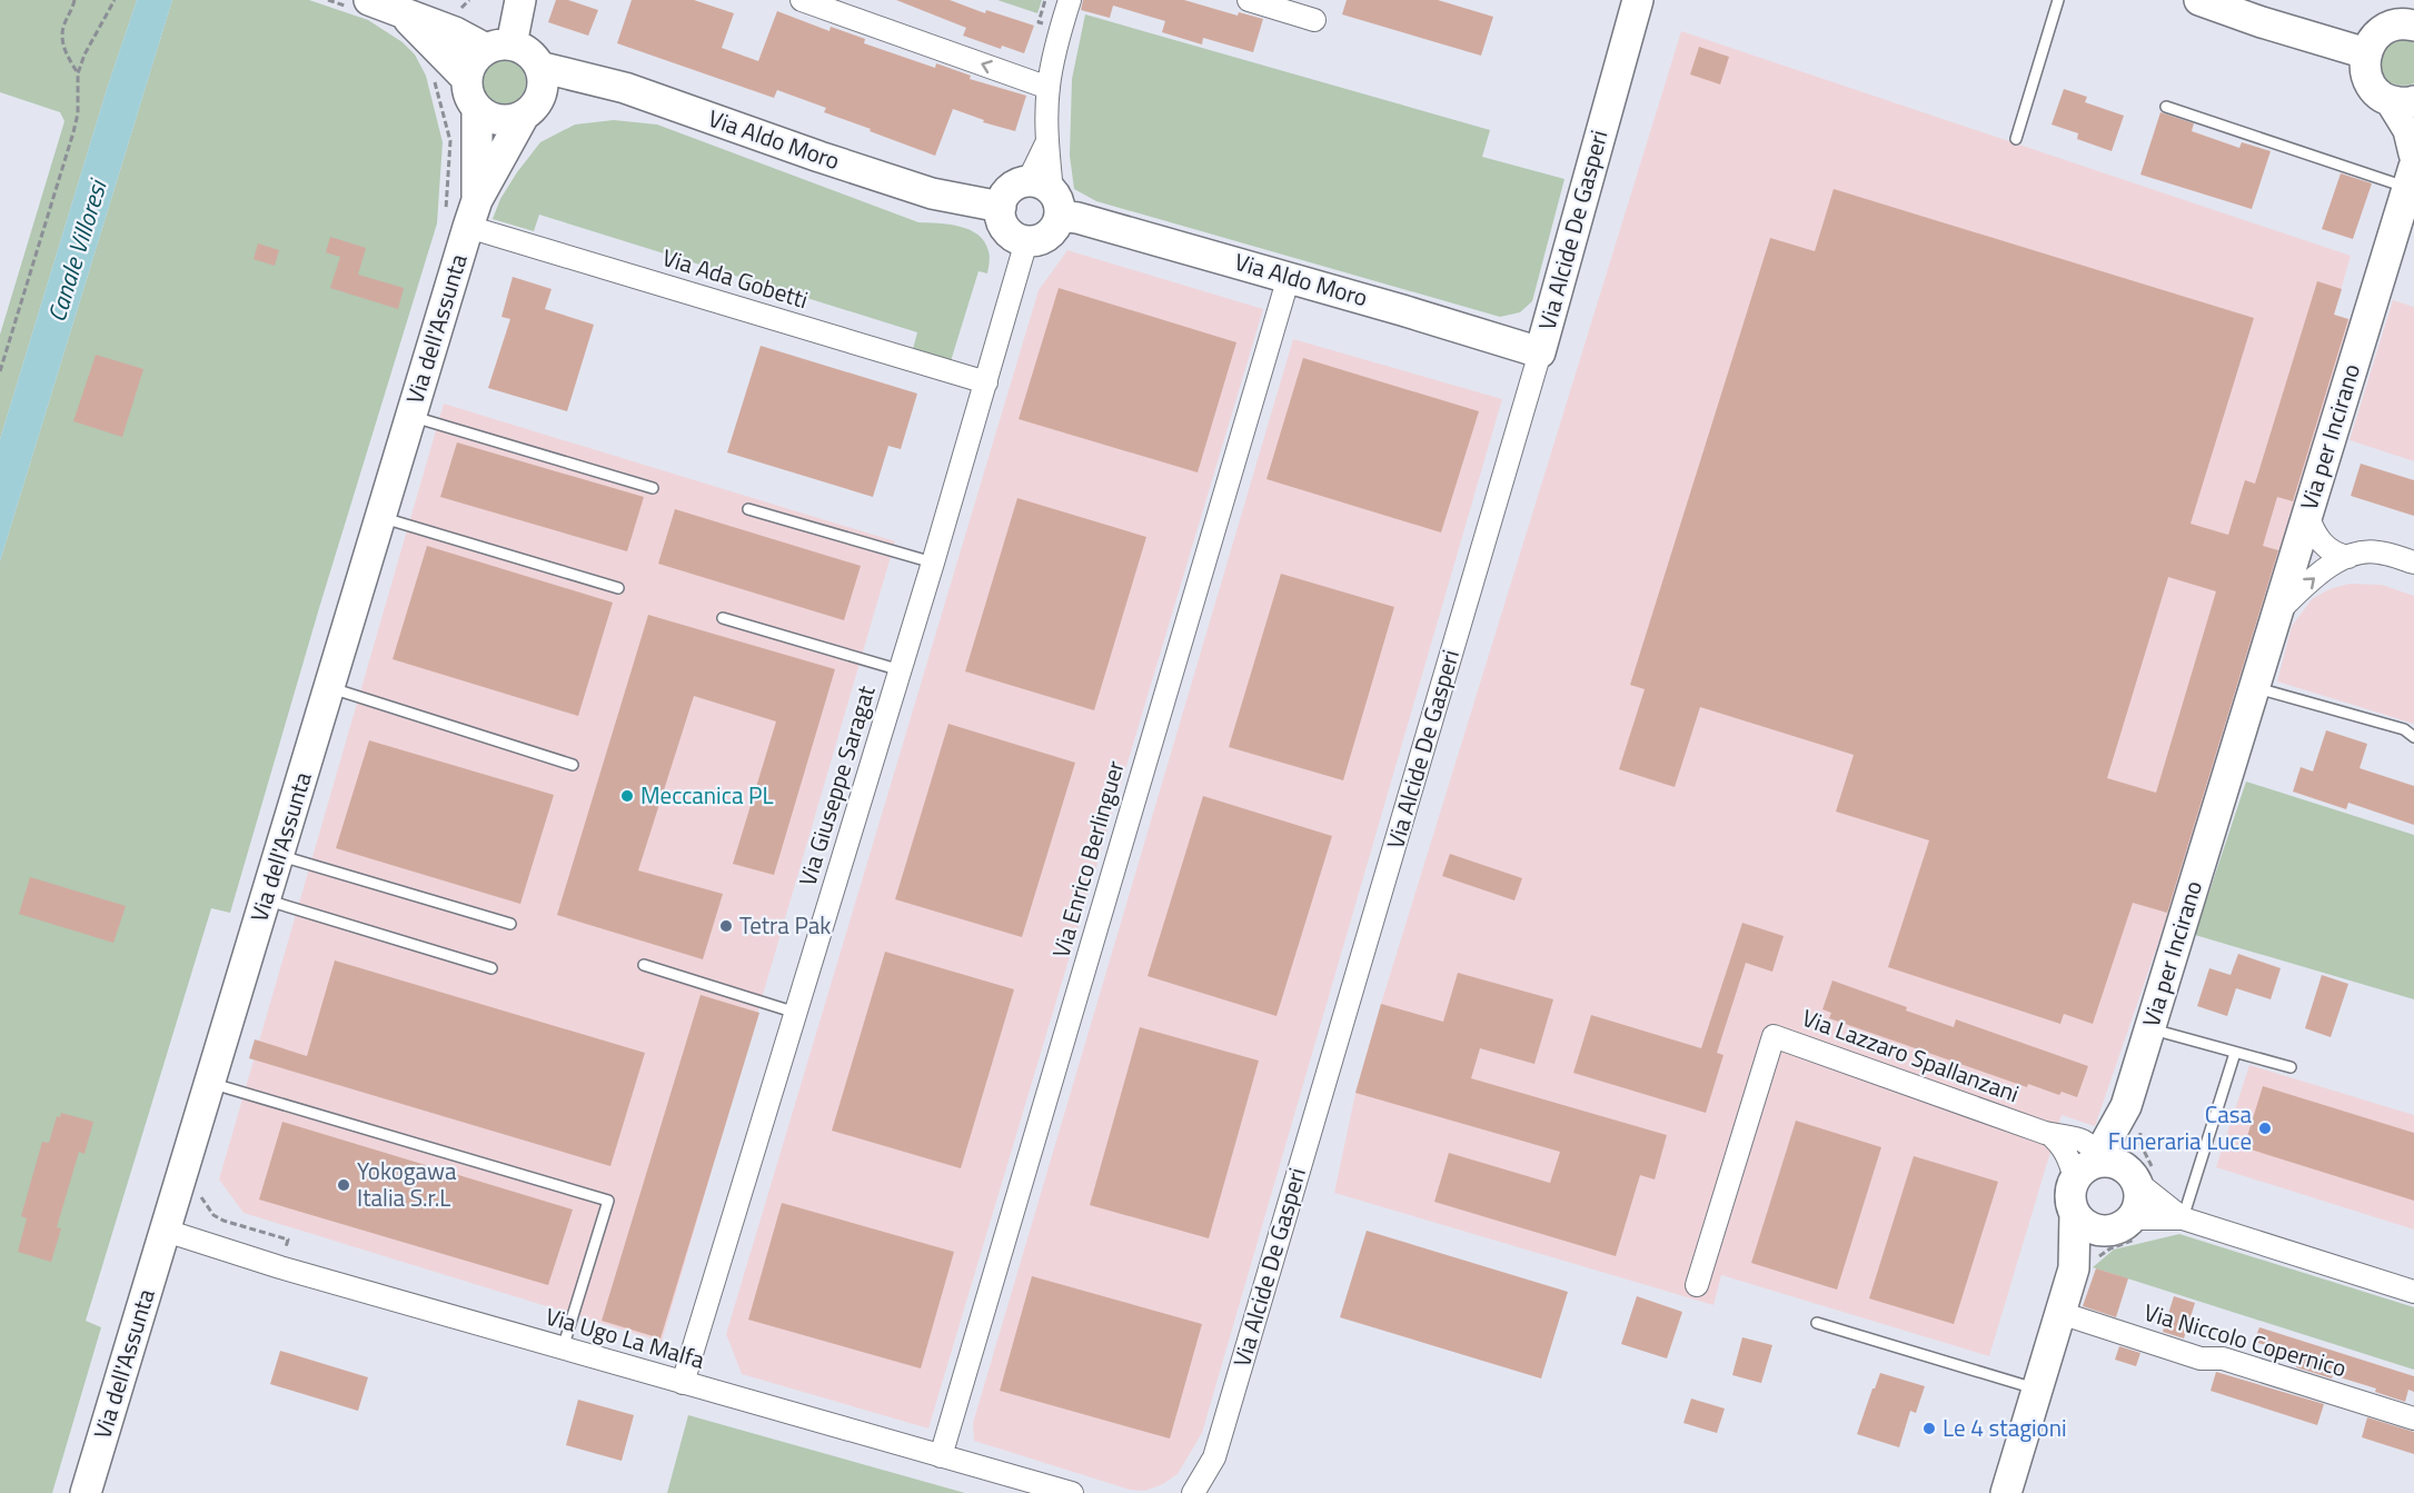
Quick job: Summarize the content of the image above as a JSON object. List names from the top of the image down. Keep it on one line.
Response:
{"streets":{"street":["Via Aldo Moro","Via Alcide De Gasperi","Via Ada Gobetti","Via dell'Assunta","Via per Incirano","Via Giuseppe Saragat","Via Enrico Berlinguer","Via Lazzaro Spallanzani","Via Ugo La Malfa","Via Niccolo Copernico"]},"crossings":[["Via Aldo Moro","Via Alcide De Gasperi"],["Via Aldo Moro","Via dell'Assunta"],["Via Aldo Moro","Via Giuseppe Saragat"],["Via Aldo Moro","Via Enrico Berlinguer"],["Via Ada Gobetti","Via dell'Assunta"],["Via Ada Gobetti","Via Giuseppe Saragat"],["Via dell'Assunta","Via Ugo La Malfa"],["Via per Incirano","Via Lazzaro Spallanzani"],["Via Giuseppe Saragat","Via Ugo La Malfa"],["Via Enrico Berlinguer","Via Ugo La Malfa"]],"water":["Canale Villoresi"],"places":["Meccanica PL","Tetra Pak","Casa Funeraria Luce","Yokogawa Italia S.r.L","Le 4 stagioni"]}
